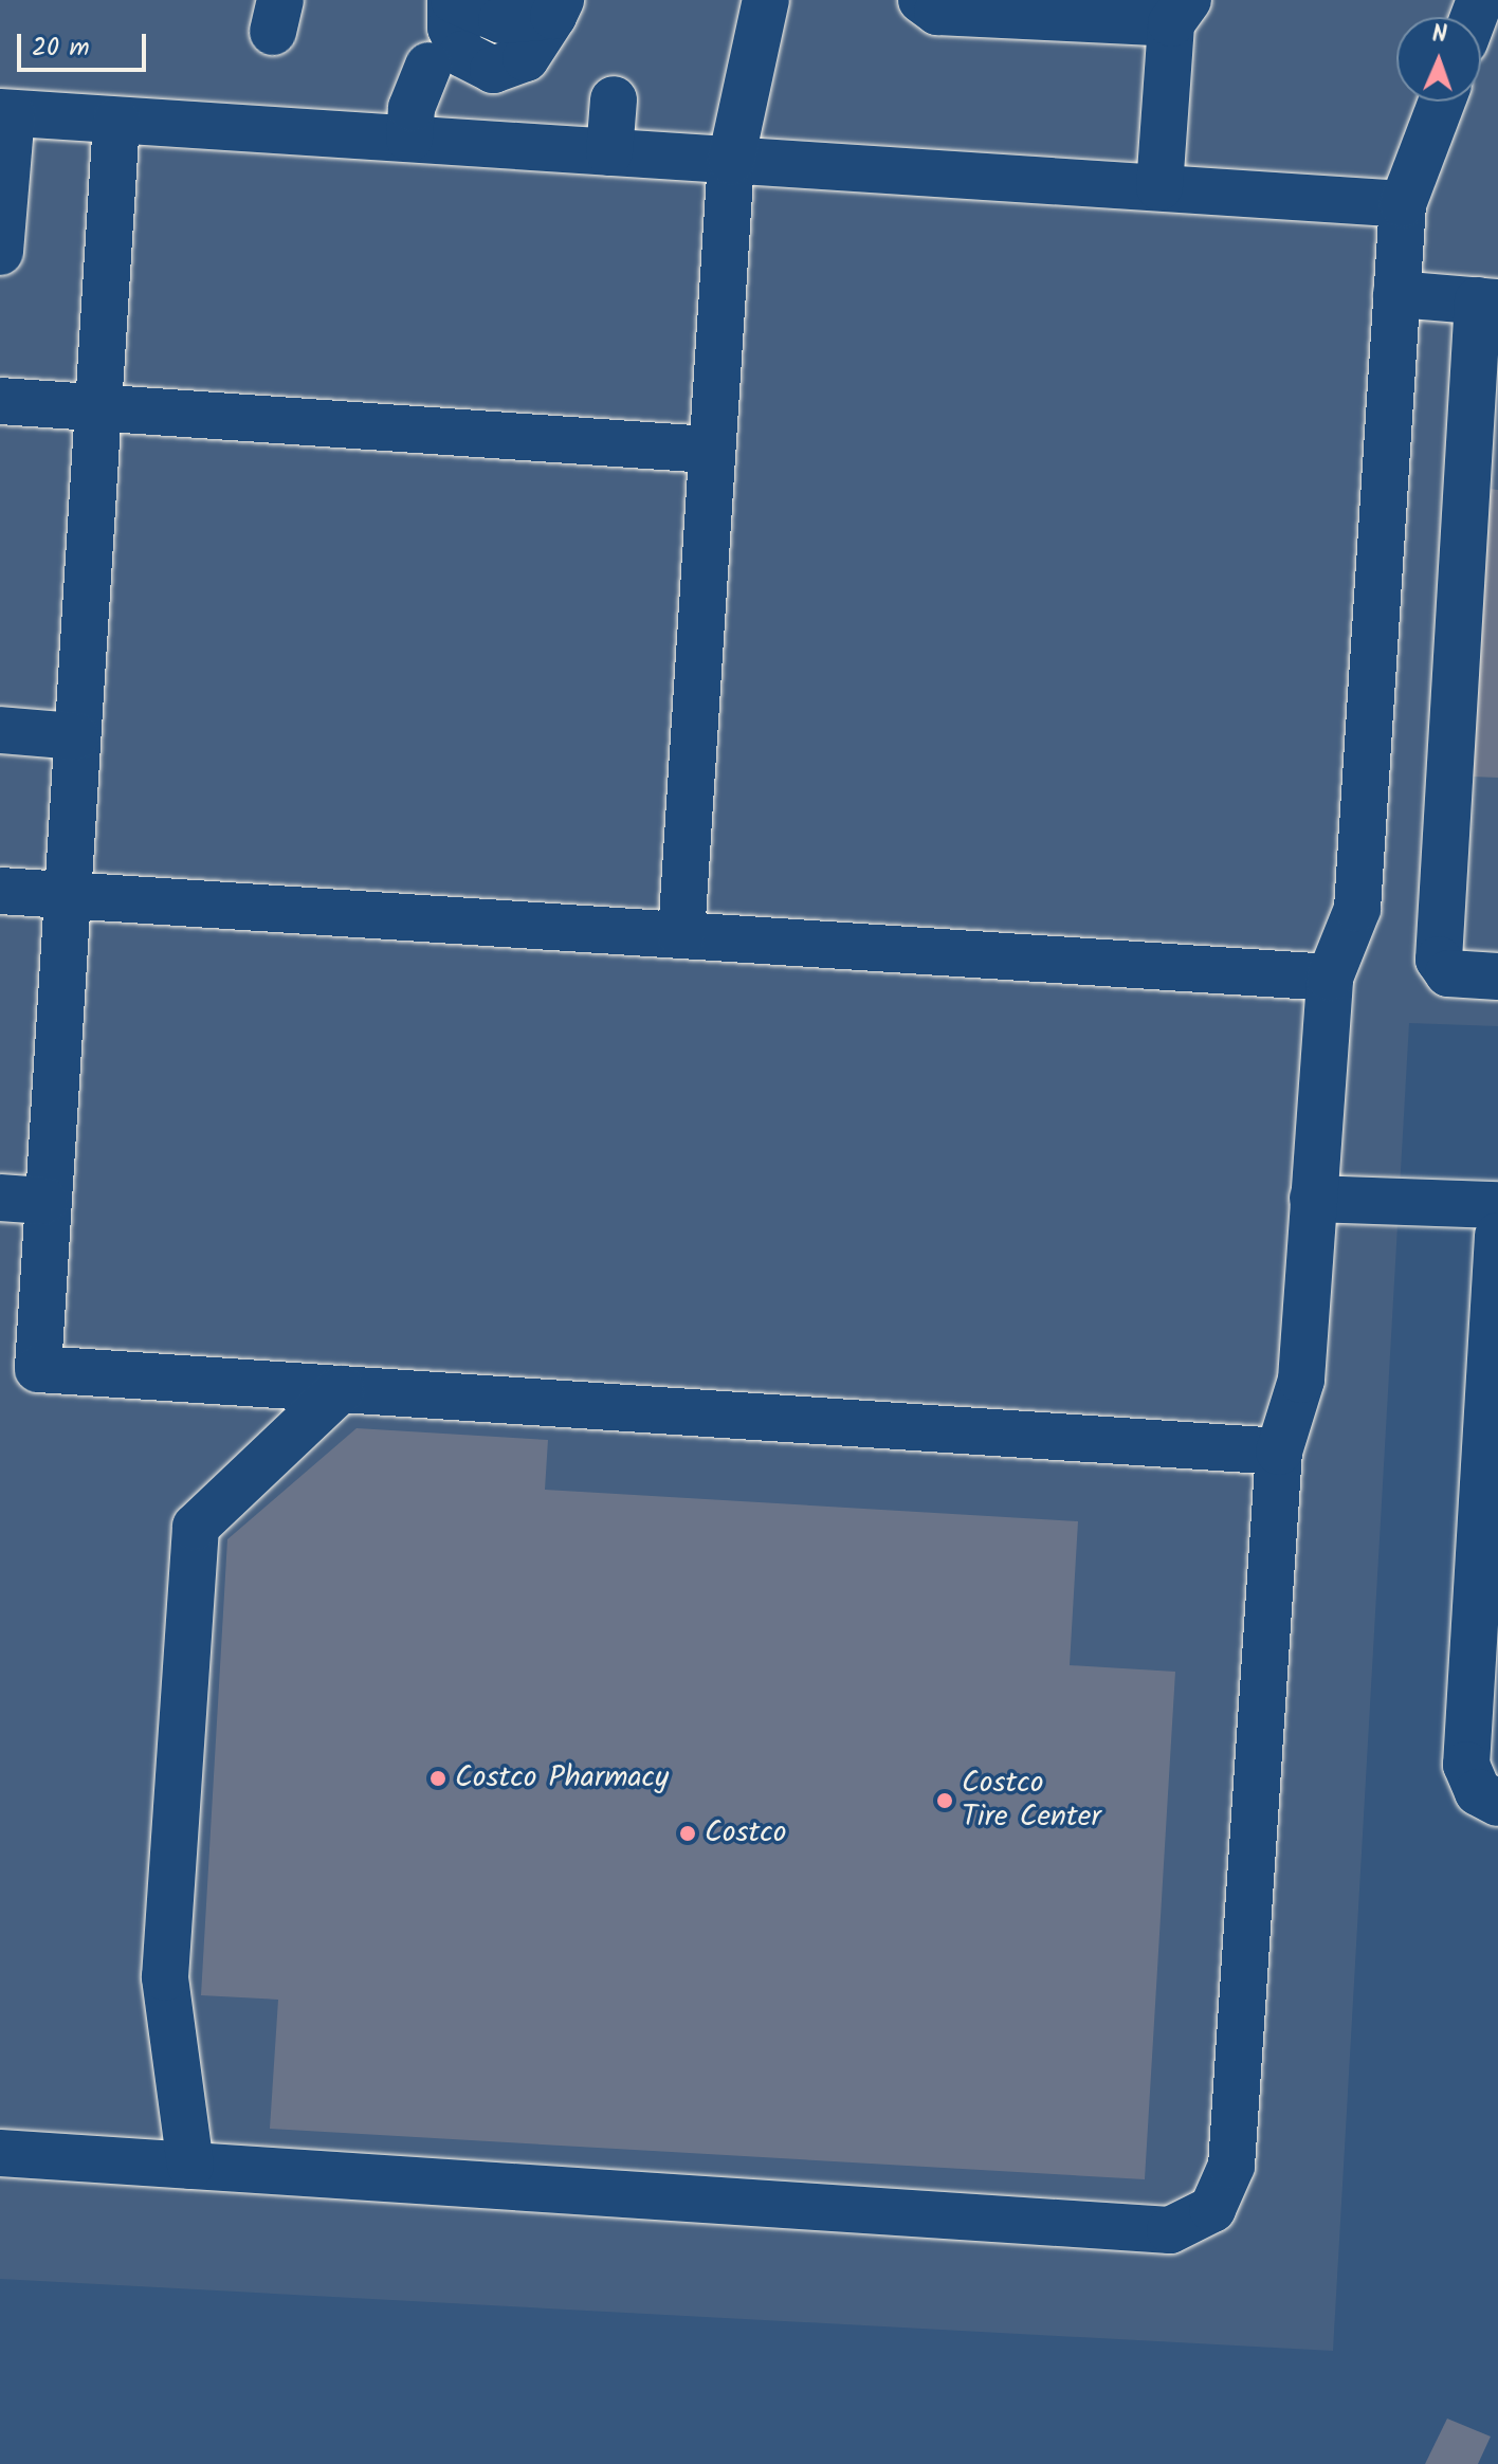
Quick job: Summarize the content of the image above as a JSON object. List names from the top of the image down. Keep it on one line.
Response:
{"places":["Costco Pharmacy","Costco Tire Center","Costco"],"scale_bar":"20 m","north":"top"}
